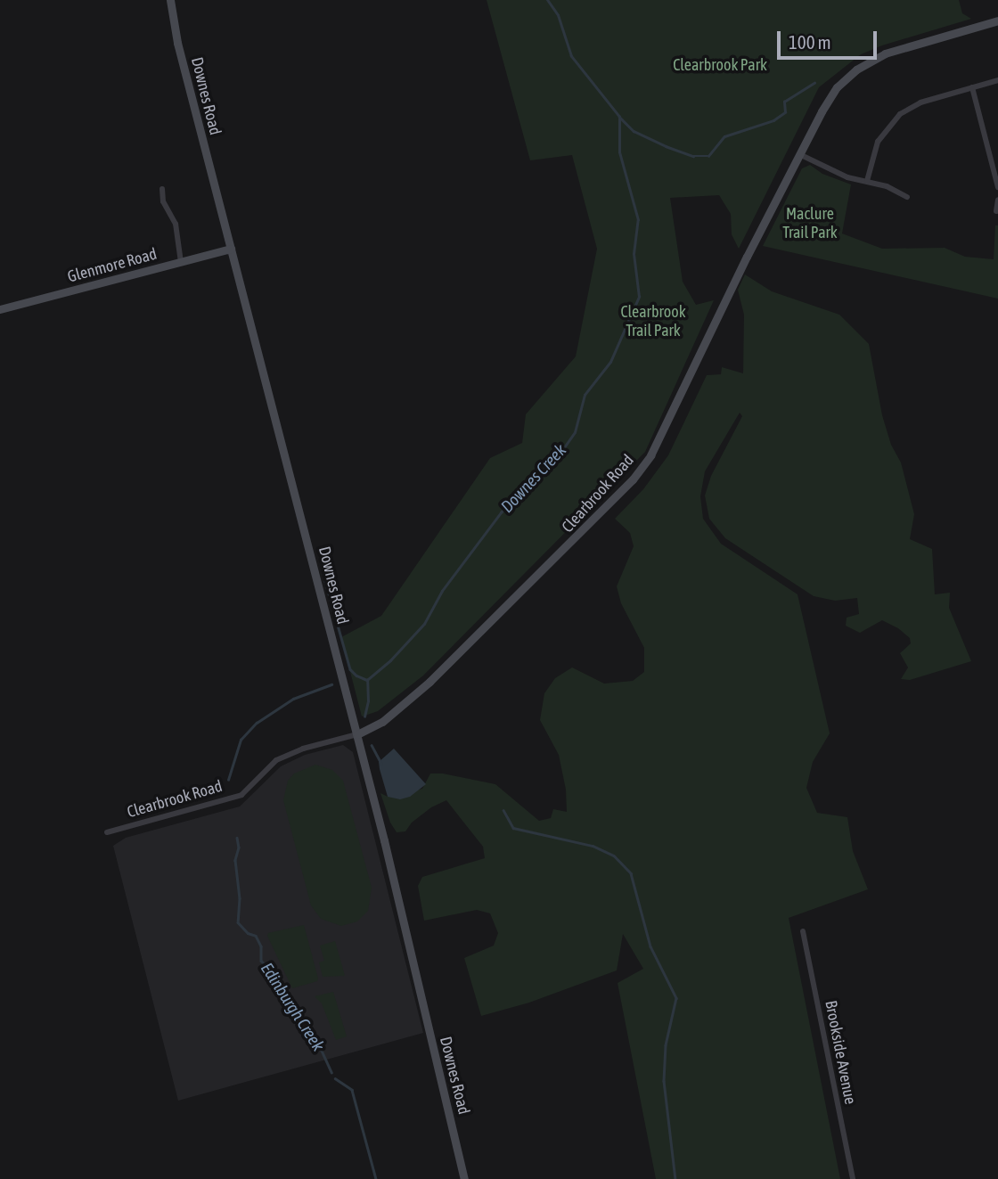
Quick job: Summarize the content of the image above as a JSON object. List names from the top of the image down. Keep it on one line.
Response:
{"streets":{"main road":["Downes Road","Glenmore Road","Clearbrook Road"],"street":["Brookside Avenue"]},"crossings":[["Downes Road","Glenmore Road"],["Downes Road","Clearbrook Road"]],"water":["Downes Creek","Edinburgh Creek"],"parks":["Clearbrook Park","Maclure Trail Park","Clearbrook Trail Park"],"scale_bar":"100 m"}
